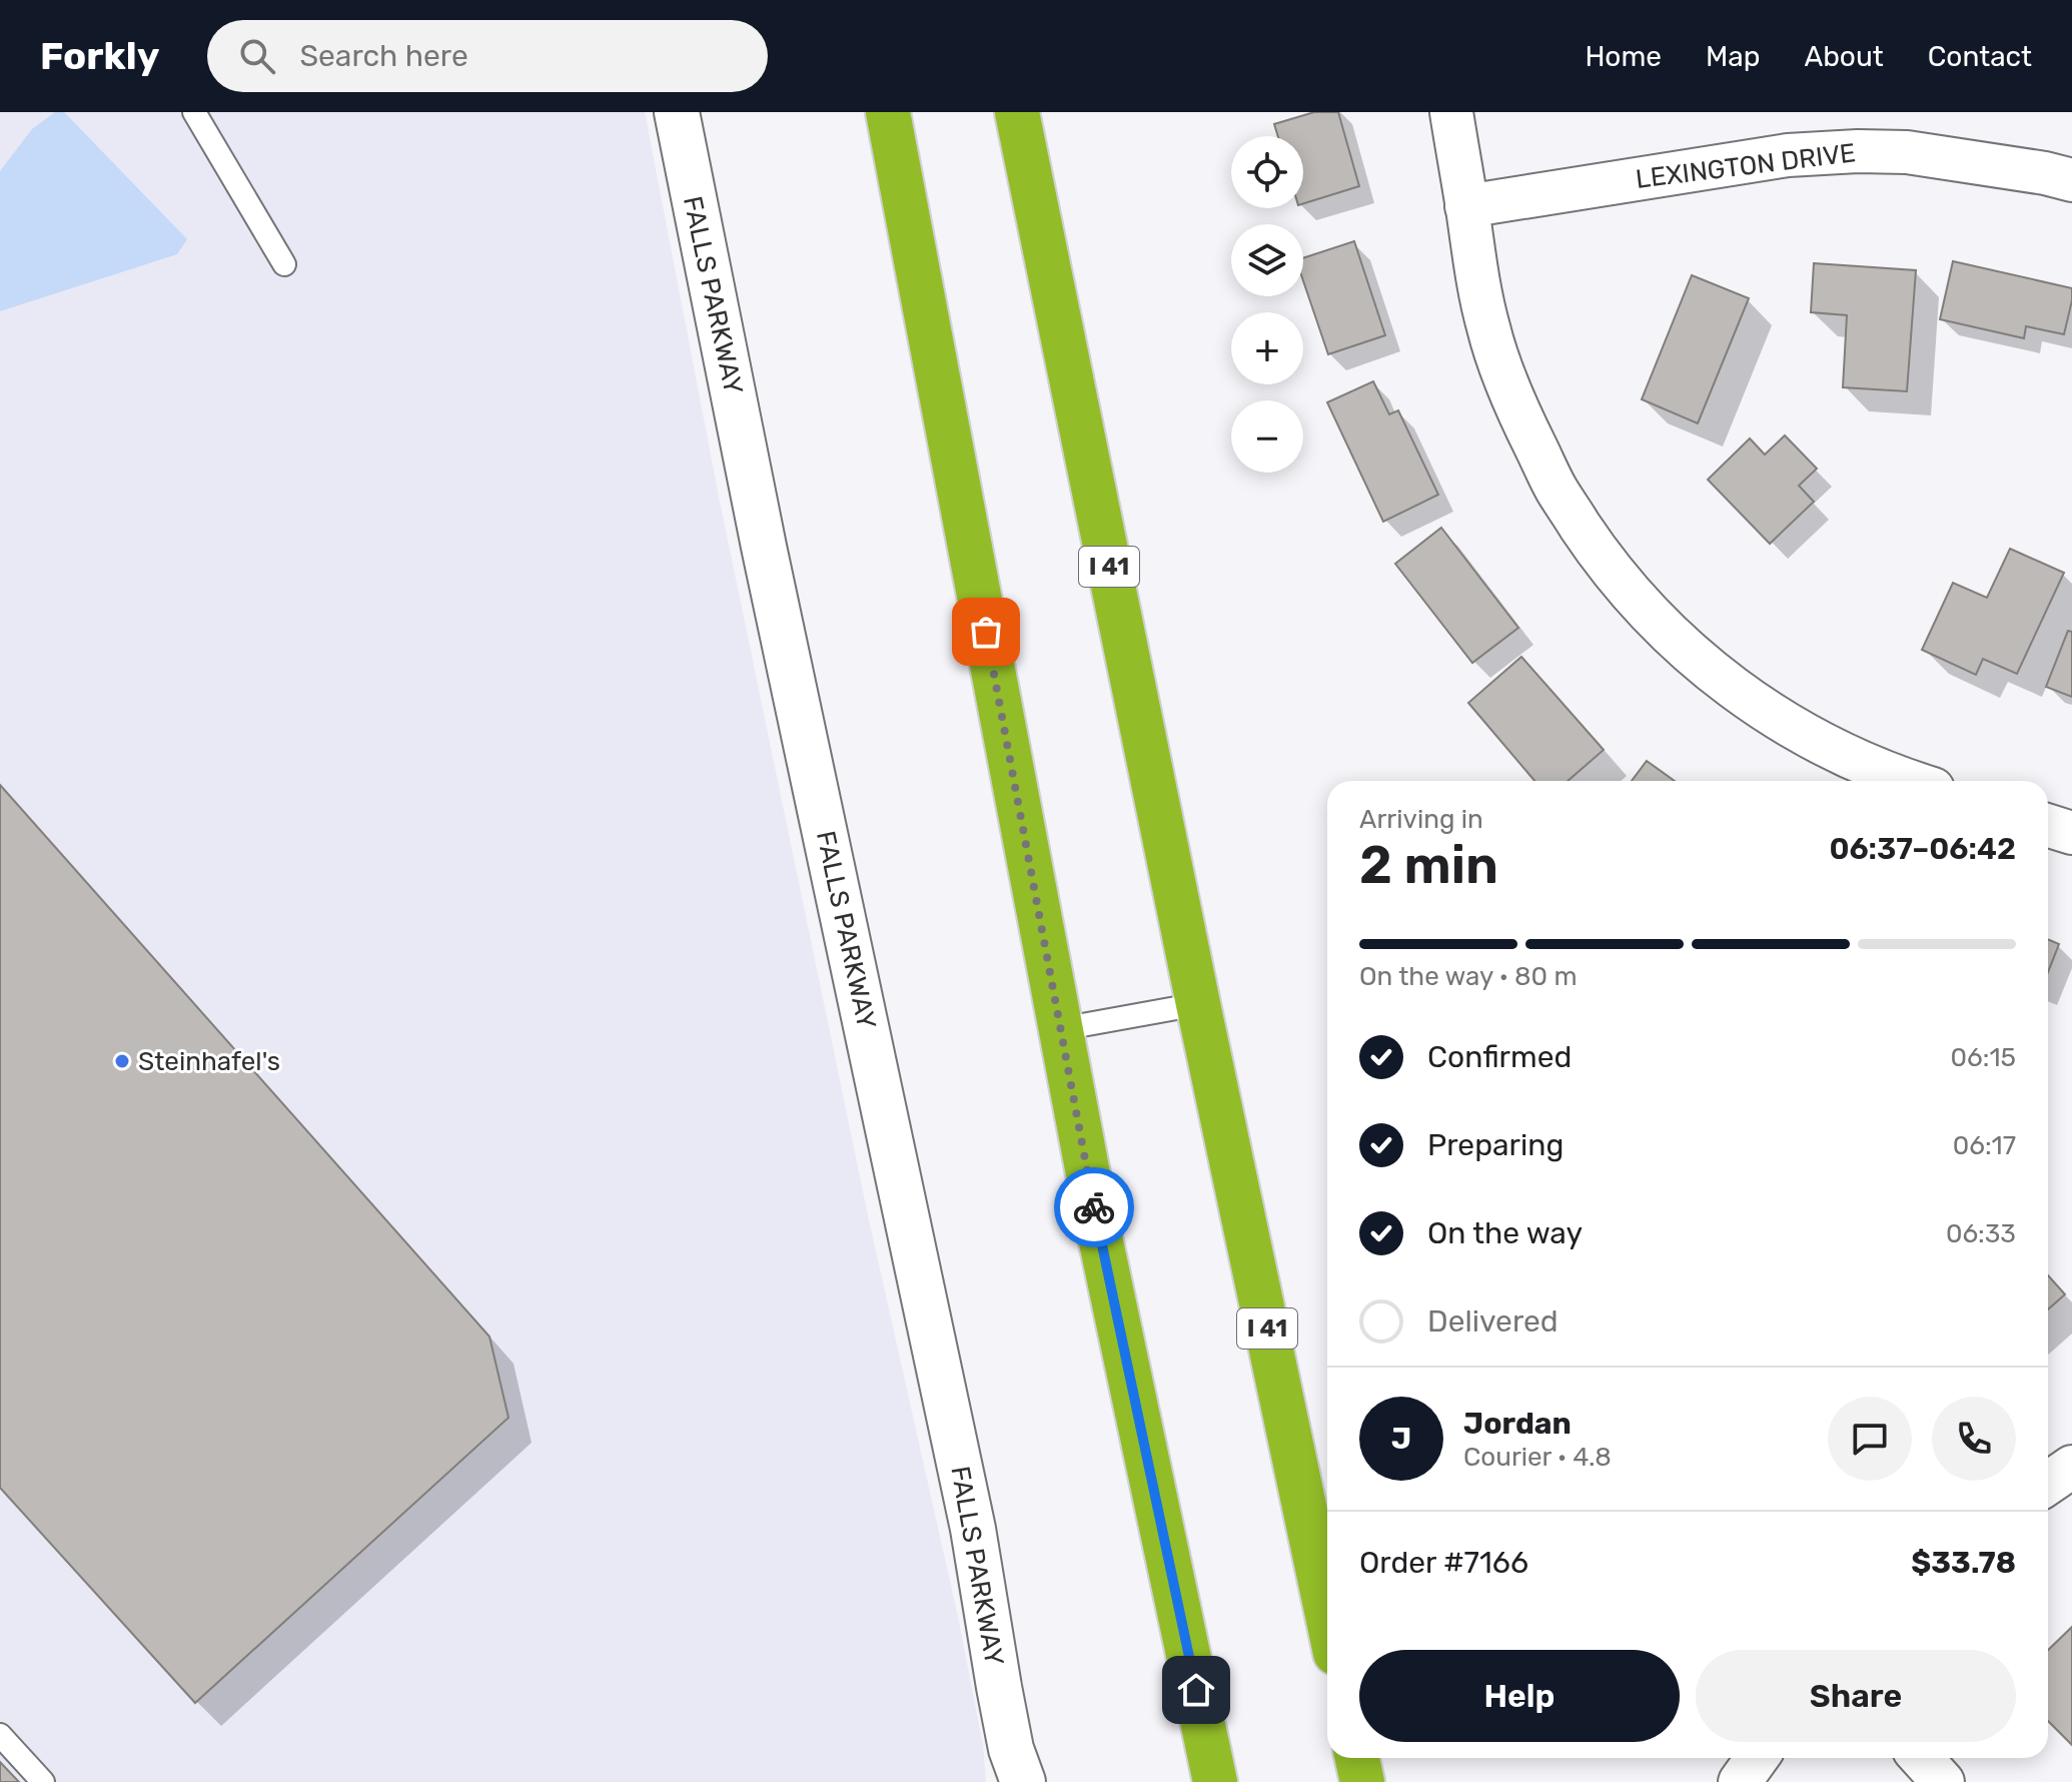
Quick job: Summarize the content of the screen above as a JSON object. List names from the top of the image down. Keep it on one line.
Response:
{"streets":{"highway":["I 41"],"street":["LEXINGTON DRIVE","FALLS PARKWAY"]},"places":["Steinhafel's"],"page":{"header":"Forkly","search":"Search here","nav":["Home","Map","About","Contact"],"map_buttons":["+","−"],"heading":["2 min","Arriving in","06:37–06:42"],"panel":["Jordan","Courier · 4.8","Order #7166","$33.78"],"bar":"On the way · 80 m","list":[["Confirmed","06:15"],["Preparing","06:17"],["On the way","06:33"],"Delivered"],"round":"J","buttons":["Help","Share"]}}
